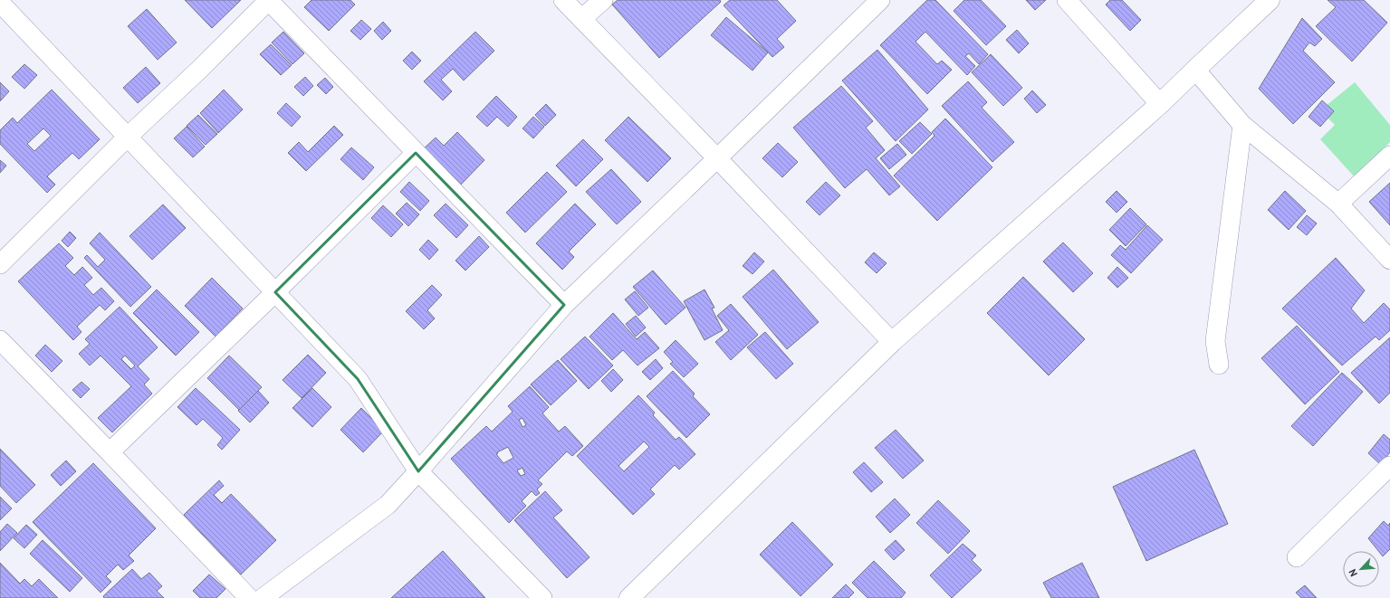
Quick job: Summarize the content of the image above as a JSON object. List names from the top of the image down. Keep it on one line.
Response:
{"north":"bottom left"}
